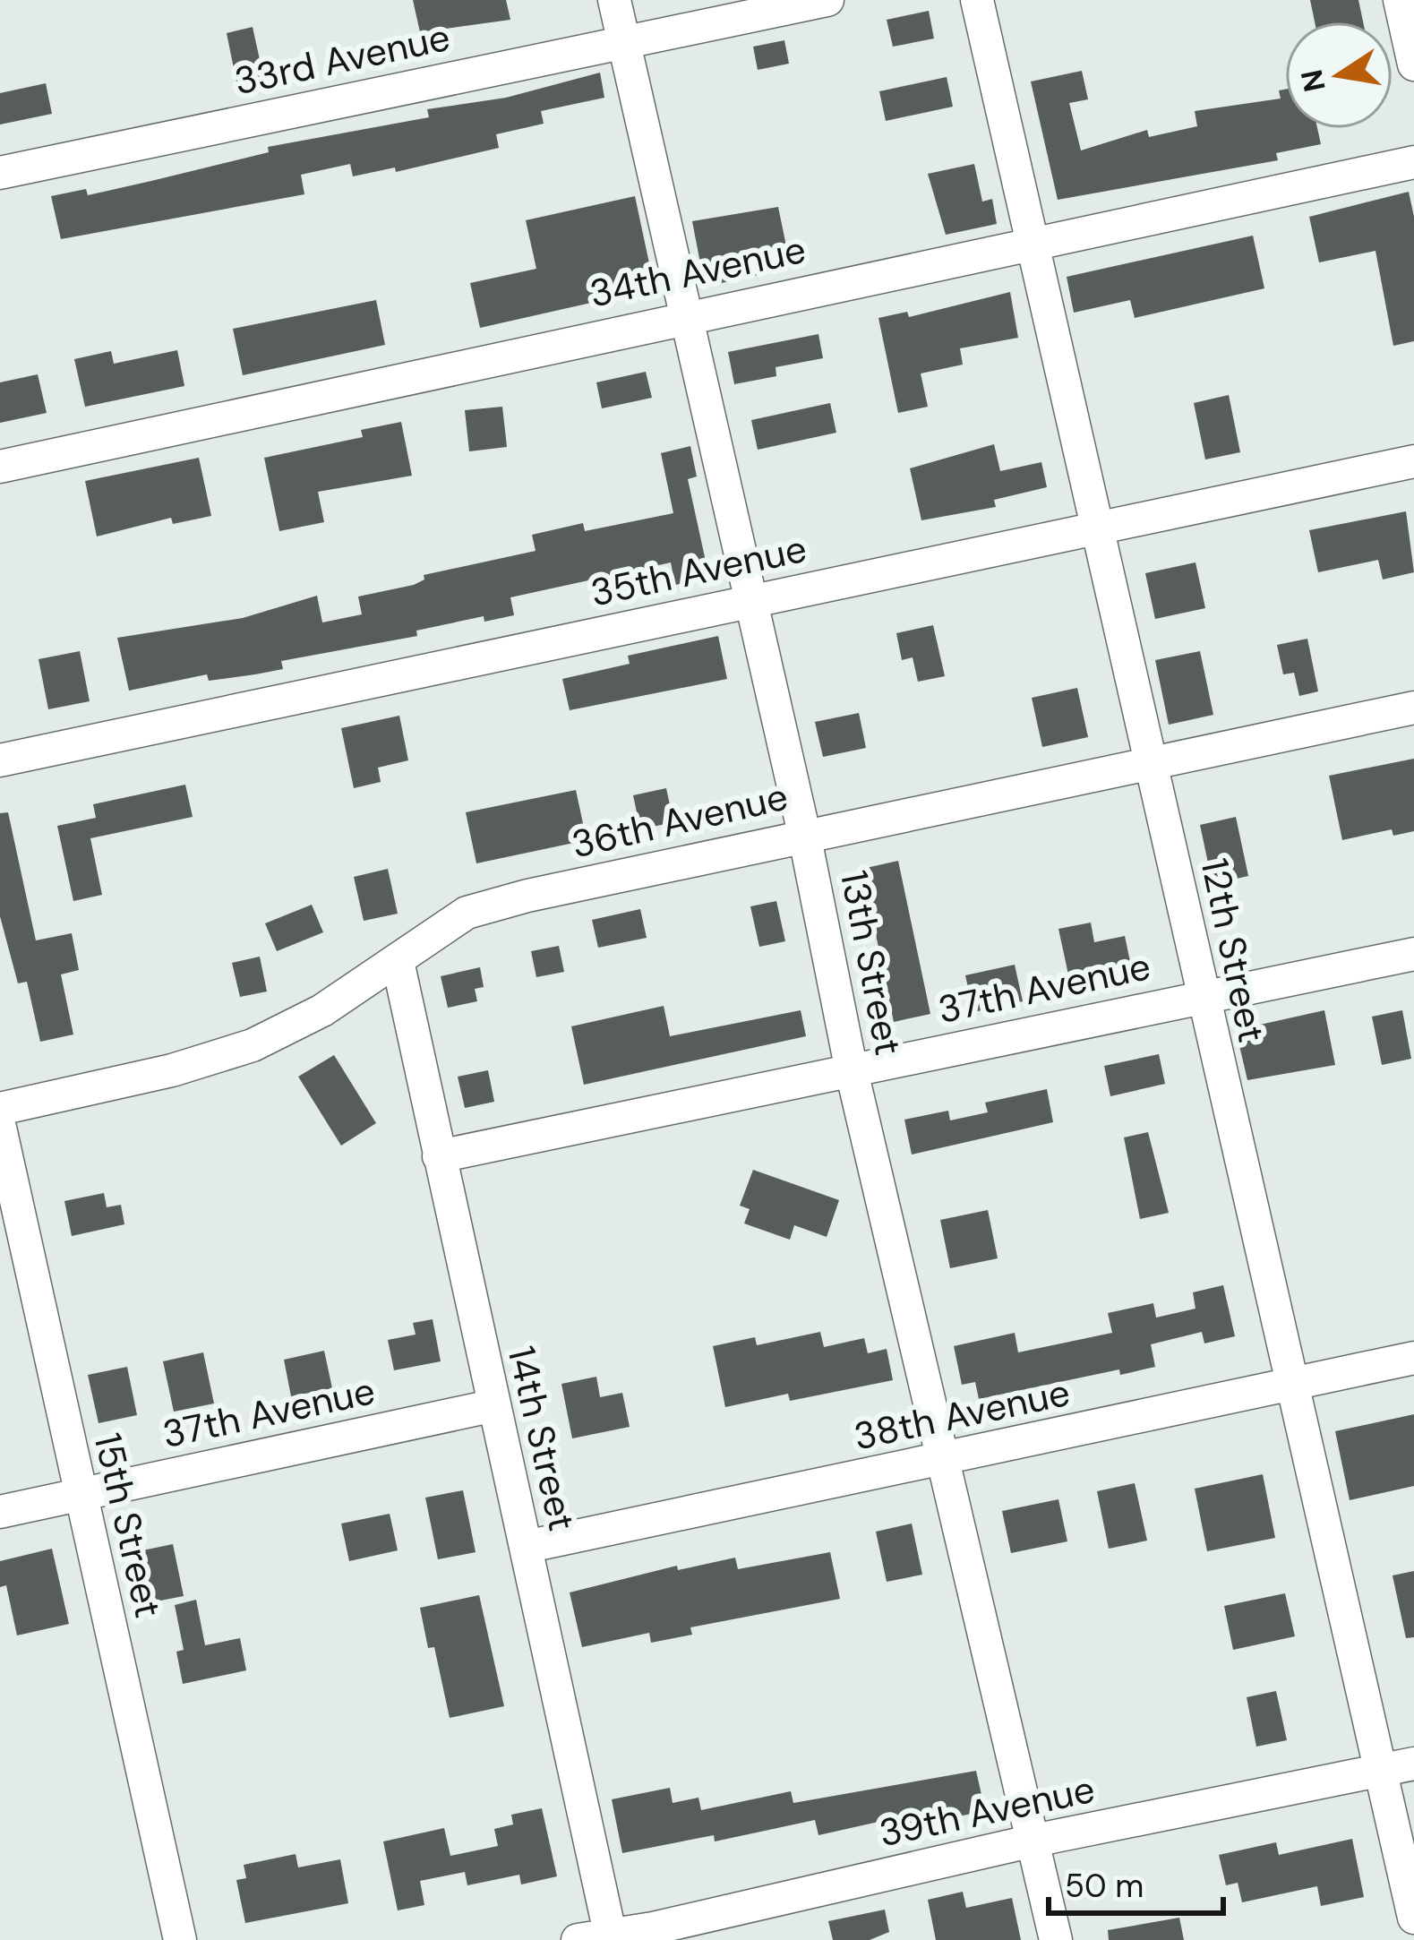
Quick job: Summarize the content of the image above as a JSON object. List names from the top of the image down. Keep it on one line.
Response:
{"streets":{"street":["33rd Avenue","34th Avenue","35th Avenue","36th Avenue","12th Street","13th Street","37th Avenue","38th Avenue","14th Street","15th Street","39th Avenue"]},"crossings":[["33rd Avenue","13th Street"],["34th Avenue","12th Street"],["34th Avenue","13th Street"],["35th Avenue","12th Street"],["35th Avenue","13th Street"],["36th Avenue","12th Street"],["36th Avenue","13th Street"],["36th Avenue","14th Street"],["12th Street","37th Avenue"],["12th Street","38th Avenue"],["12th Street","39th Avenue"],["13th Street","37th Avenue"],["13th Street","38th Avenue"],["13th Street","39th Avenue"],["37th Avenue","14th Street"],["37th Avenue","15th Street"],["38th Avenue","14th Street"],["14th Street","39th Avenue"]],"scale_bar":"50 m","north":"left"}
